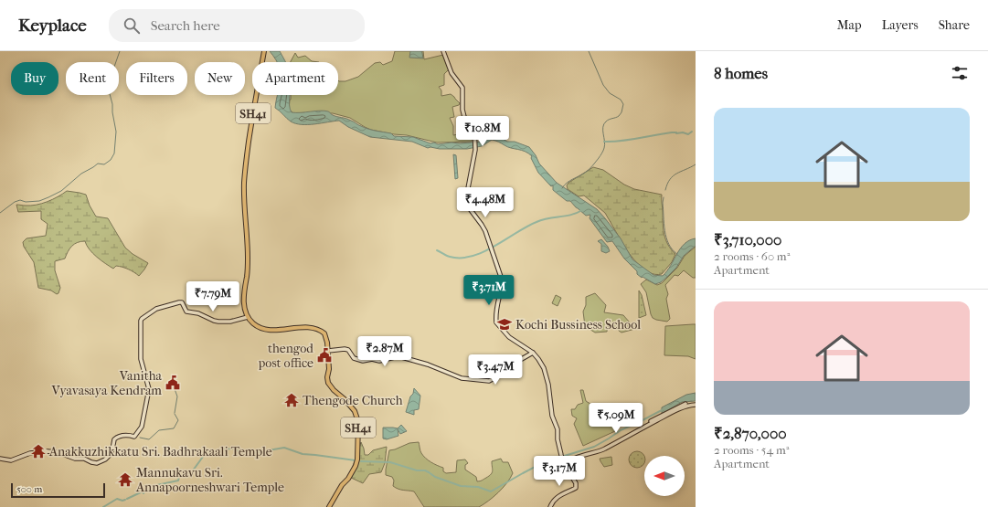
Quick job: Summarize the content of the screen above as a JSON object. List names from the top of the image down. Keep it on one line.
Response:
{"streets":{"main road":["SH41"]},"places":{"school or university":["Kochi Bussiness School"],"public building":["thengod post office","Vanitha Vyavasaya Kendram"],"temple":["Thengode Church","Anakkuzhikkatu Sri. Badhrakaali Temple","Mannukavu Sri. Annapoorneshwari Temple"]},"scale_bar":"500 m","north":"left","page":{"header":"Keyplace","search":"Search here","nav":["Map","Layers","Share"],"heading":"8 homes","chip":["Buy","Rent","Filters","New","Apartment"],"list":[{"name":"₹3,710,000","note":"2 rooms · 60 m² · Apartment"},{"name":"₹2,870,000","note":"2 rooms · 54 m² · Apartment"}],"price":["₹10.8M","₹4.48M","₹3.71M","₹7.79M","₹2.87M","₹3.47M","₹5.09M","₹3.17M"],"scale":"500 m"}}
